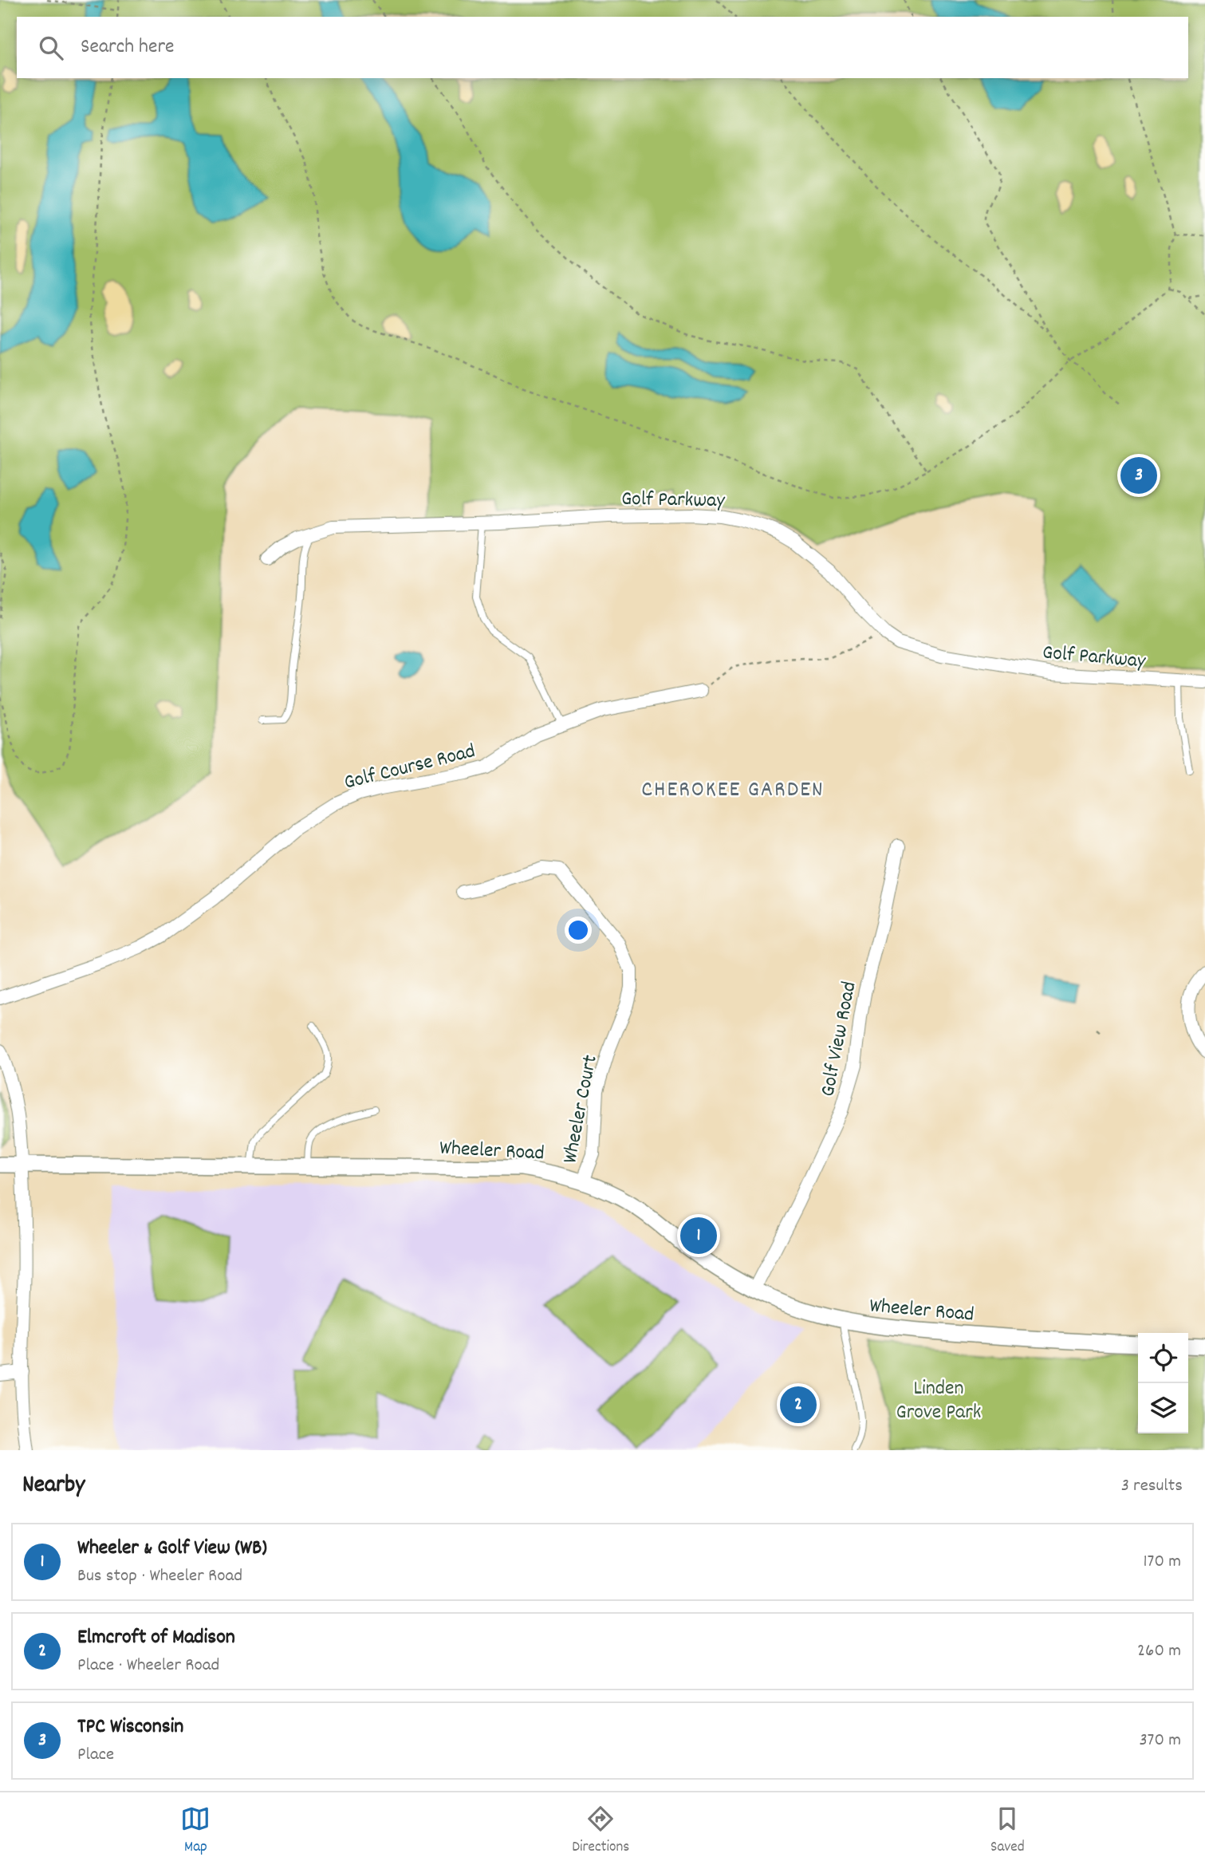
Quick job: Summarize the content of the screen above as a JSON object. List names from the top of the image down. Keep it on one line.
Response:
{"streets":{"street":["Golf Parkway","Golf Course Road","Golf View Road","Wheeler Court","Wheeler Road"]},"crossings":[["Golf View Road","Wheeler Road"],["Wheeler Court","Wheeler Road"]],"districts":["CHEROKEE GARDEN"],"parks":["Linden Grove Park"],"page":{"search":"Search here","pins":["3","1","2"],"heading":["Nearby","3 results"],"list":[{"mark":"1","name":"Wheeler & Golf View (WB)","note":"Bus stop · Wheeler Road","value":"170 m"},{"mark":"2","name":"Elmcroft of Madison","note":"Place · Wheeler Road","value":"260 m"},{"mark":"3","name":"TPC Wisconsin","note":"Place","value":"370 m"}],"nav":["Map","Directions","Saved"]}}
